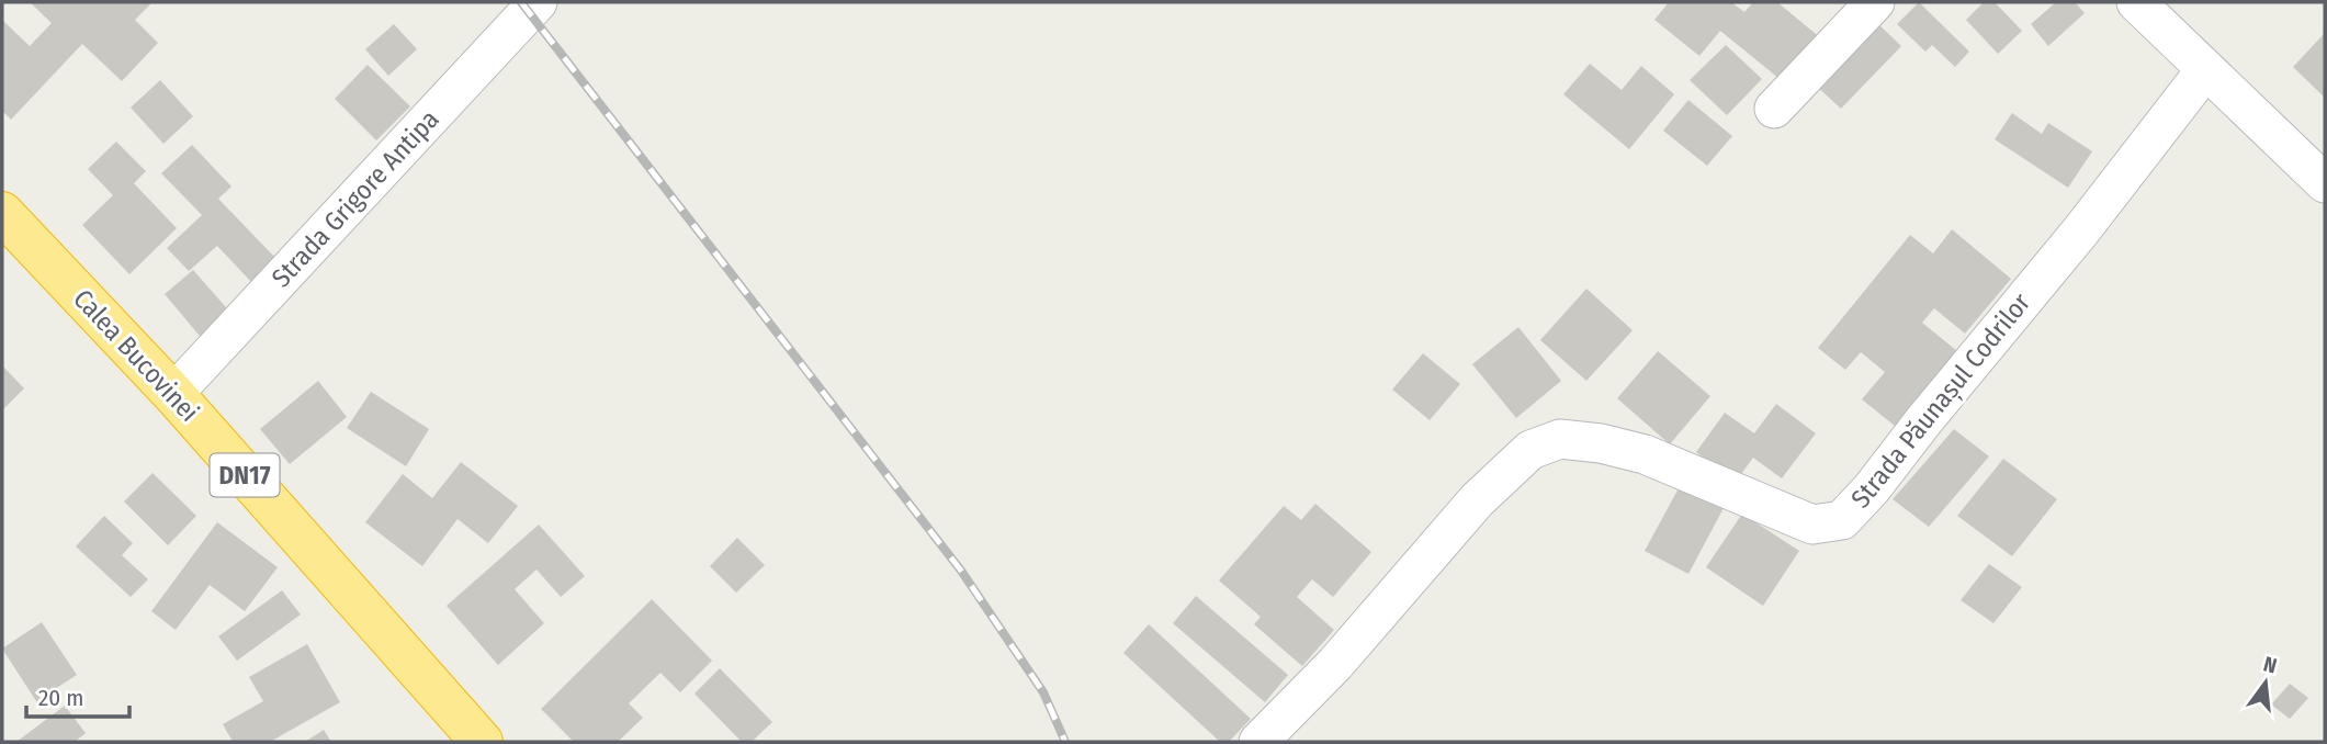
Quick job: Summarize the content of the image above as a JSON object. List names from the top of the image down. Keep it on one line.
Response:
{"streets":{"highway":["Calea Bucovinei","DN17"],"street":["Strada Grigore Antipa","Strada Păunașul Codrilor"]},"crossings":[["Strada Grigore Antipa","Calea Bucovinei"]],"scale_bar":"20 m","north":"top"}
